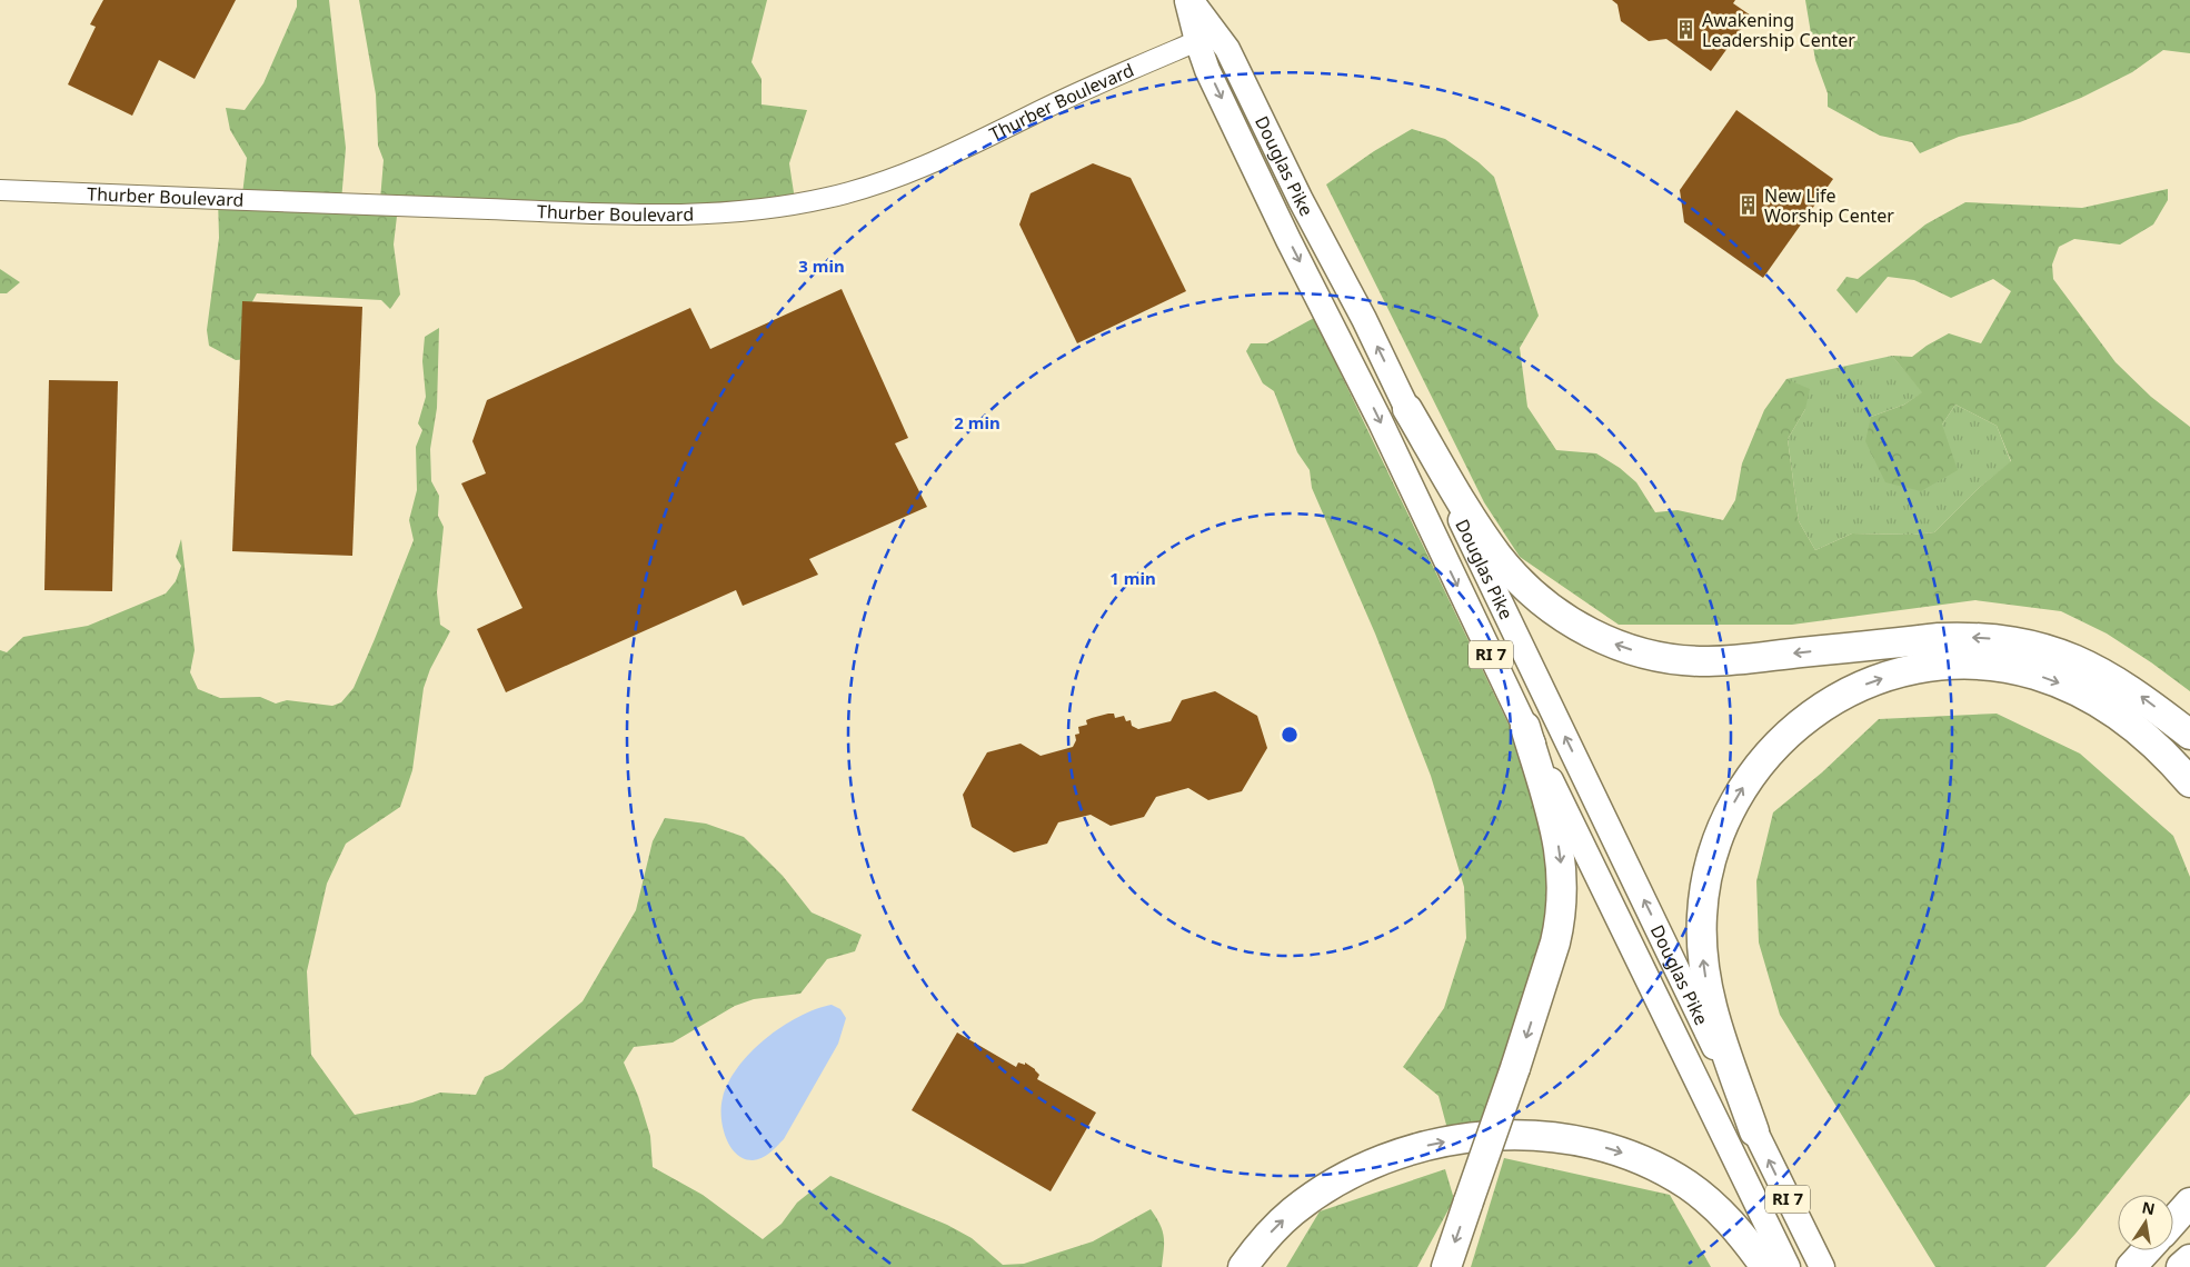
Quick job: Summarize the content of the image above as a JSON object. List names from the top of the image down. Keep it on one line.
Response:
{"streets":{"main road":["Douglas Pike","RI 7"],"street":["Thurber Boulevard"]},"crossings":[["Thurber Boulevard","Douglas Pike"]],"places":{"building":["Awakening Leadership Center","New Life Worship Center"]},"north":"top","rings":["3 min","2 min","1 min"]}
